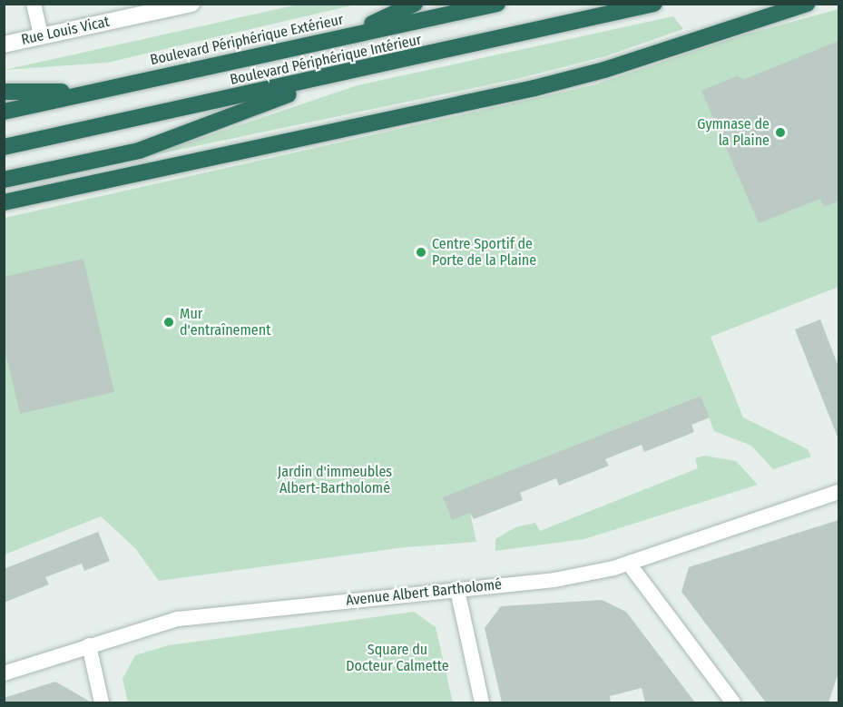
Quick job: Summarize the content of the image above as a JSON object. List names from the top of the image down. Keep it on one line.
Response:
{"streets":{"highway":["Boulevard Périphérique Extérieur","Boulevard Périphérique Intérieur"],"street":["Rue Louis Vicat","Avenue Albert Bartholomé"]},"parks":["Jardin d'immeubles Albert-Bartholomé","Square du Docteur Calmette"],"places":["Gymnase de la Plaine","Centre Sportif de Porte de la Plaine","Mur d'entraînement"]}
